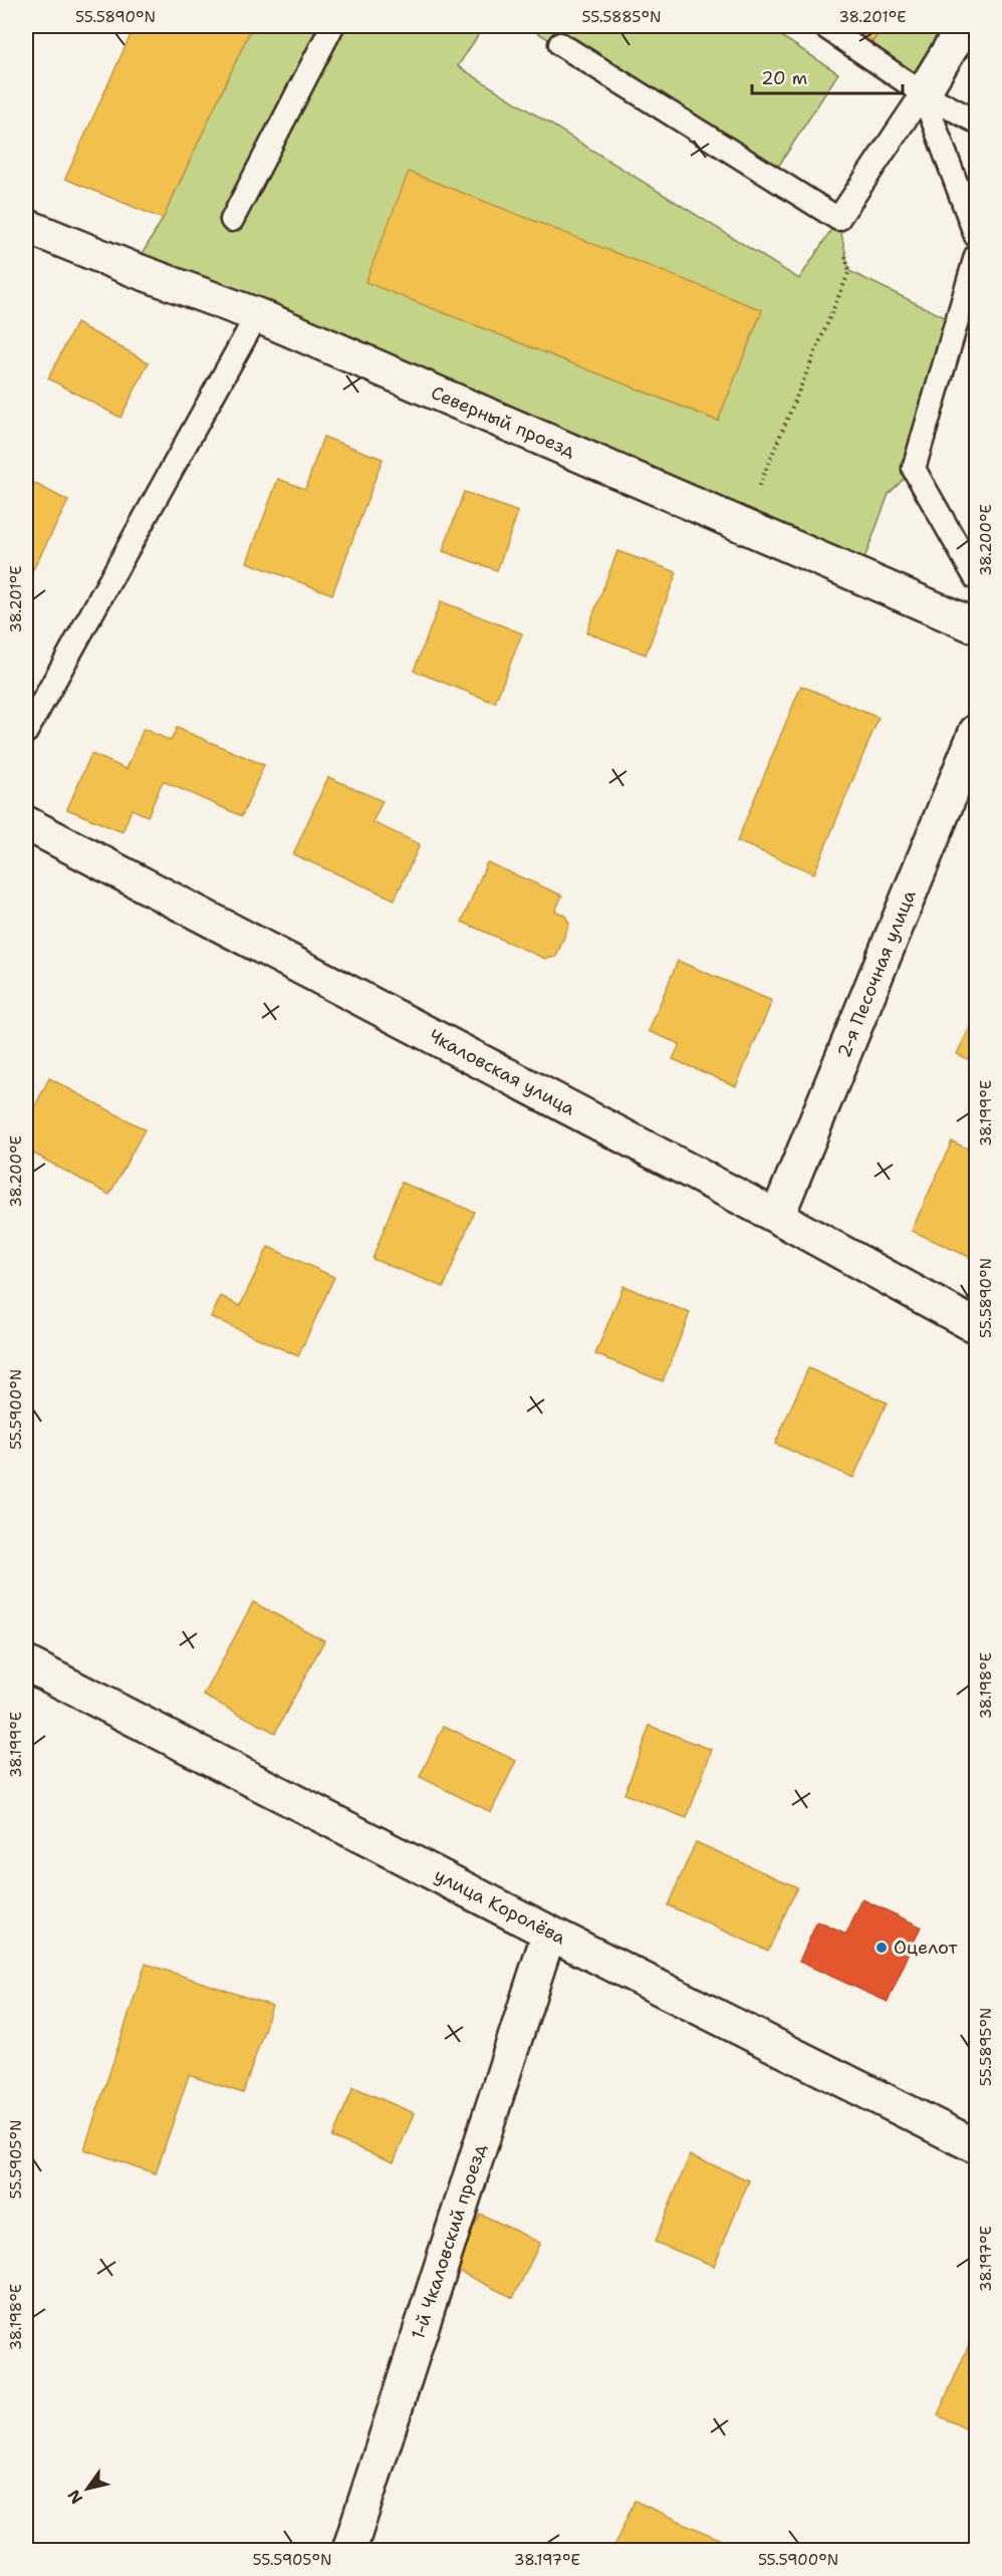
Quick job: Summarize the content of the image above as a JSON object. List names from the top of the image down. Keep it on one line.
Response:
{"streets":{"street":["Северный проезд","2-я Песочная улица","Чкаловская улица","улица Королёва","1-й Чкаловский проезд"]},"crossings":[["2-я Песочная улица","Чкаловская улица"],["улица Королёва","1-й Чкаловский проезд"]],"places":["Оцелот"],"scale_bar":"20 m","north":"bottom left","coordinates":["55.5890°N","55.5885°N","38.201°E","38.200°E","38.199°E","55.5900°N","38.198°E","55.5895°N","55.5905°N","38.197°E"]}
